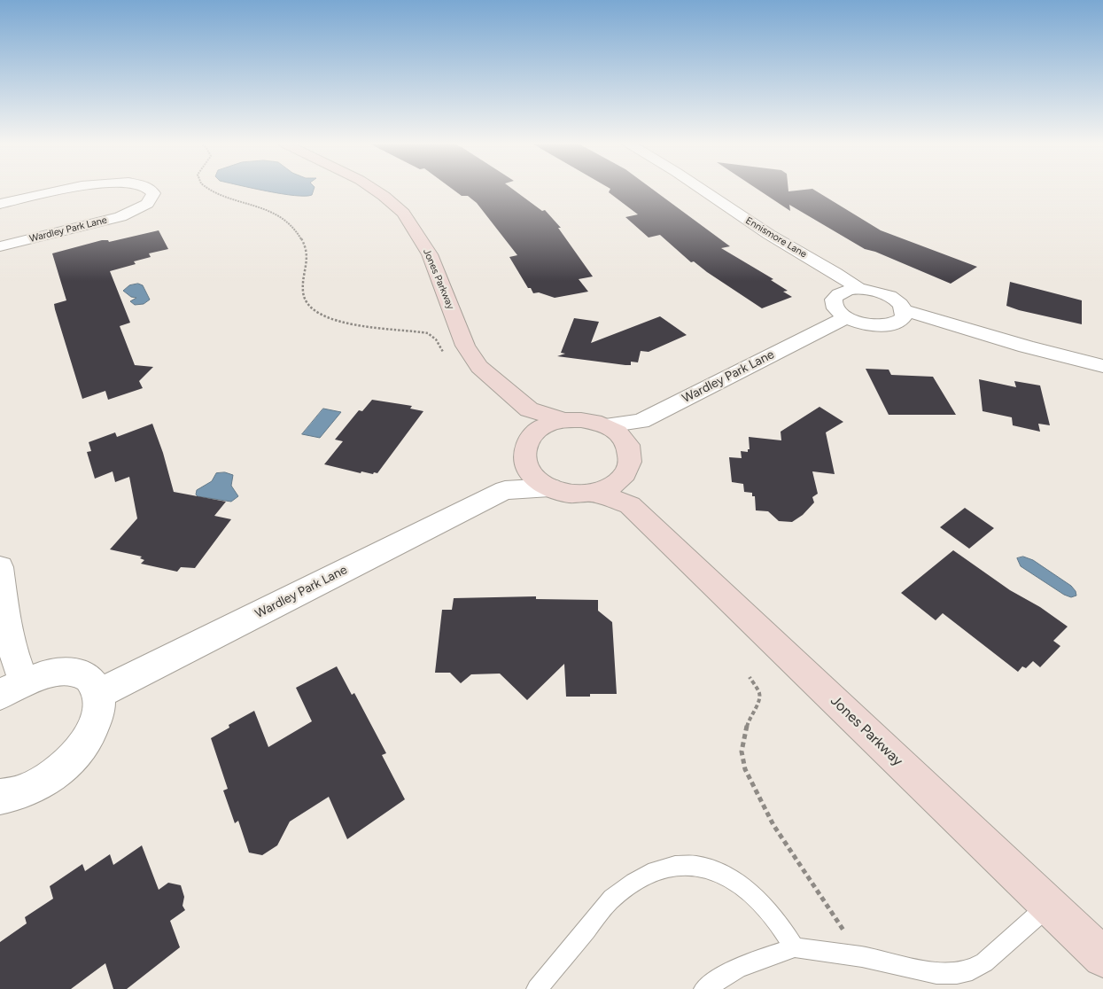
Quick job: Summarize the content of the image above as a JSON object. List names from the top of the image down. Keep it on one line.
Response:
{"streets":{"street":["Wardley Park Lane","Ennismore Lane","Jones Parkway"]},"crossings":[["Wardley Park Lane","Jones Parkway"]]}
